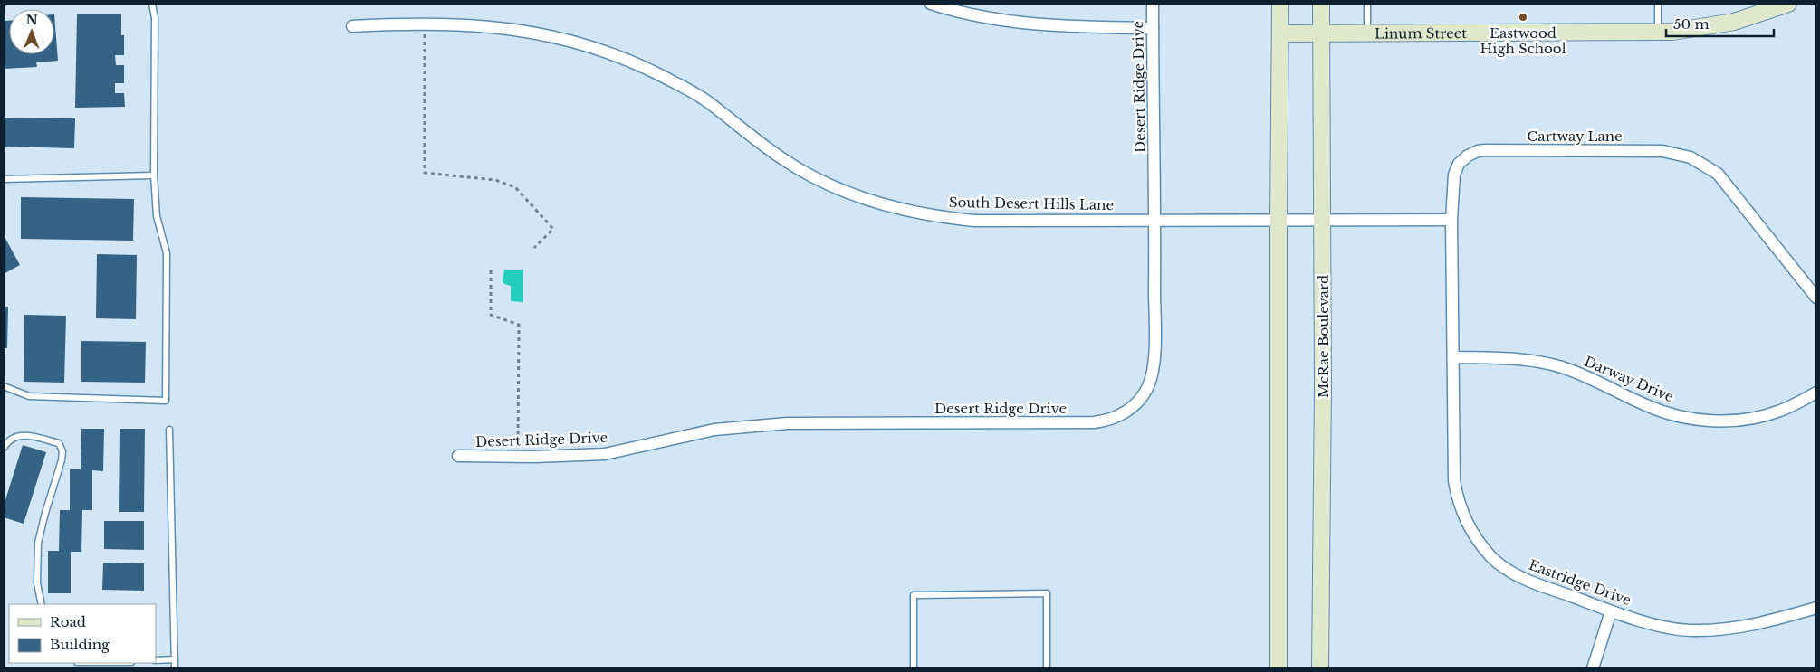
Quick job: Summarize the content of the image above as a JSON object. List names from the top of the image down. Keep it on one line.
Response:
{"streets":{"main road":["Linum Street","McRae Boulevard"],"street":["Desert Ridge Drive","Cartway Lane","South Desert Hills Lane","Darway Drive","Eastridge Drive"]},"crossings":[["Linum Street","McRae Boulevard"],["Desert Ridge Drive","South Desert Hills Lane"],["Cartway Lane","Eastridge Drive"],["South Desert Hills Lane","McRae Boulevard"],["Darway Drive","Eastridge Drive"]],"places":["Eastwood High School"],"legend":["Road","Building"],"scale_bar":"50 m","north":"top"}
